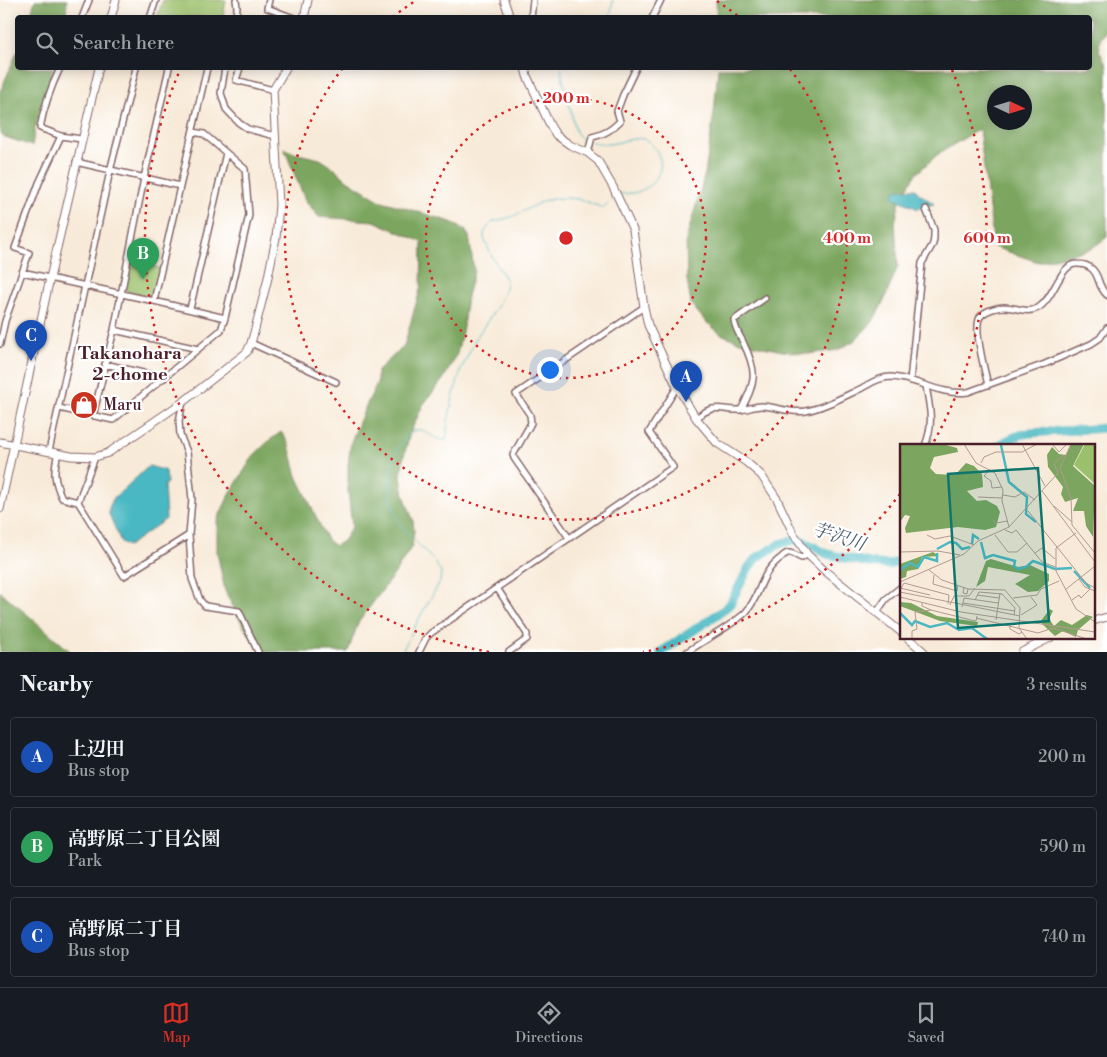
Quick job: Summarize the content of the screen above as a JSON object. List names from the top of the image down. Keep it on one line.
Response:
{"districts":["Takanohara 2-chome"],"water":["芋沢川"],"places":{"shop":["Maru"]},"north":"right","page":{"search":"Search here","pins":["B","C","A"],"heading":["Nearby","3 results"],"list":[{"mark":"A","name":"上辺田","note":"Bus stop","value":"200 m"},{"mark":"B","name":"高野原二丁目公園","note":"Park","value":"590 m"},{"mark":"C","name":"高野原二丁目","note":"Bus stop","value":"740 m"}],"nav":["Map","Directions","Saved"]},"rings":["200 m","400 m","600 m"]}
